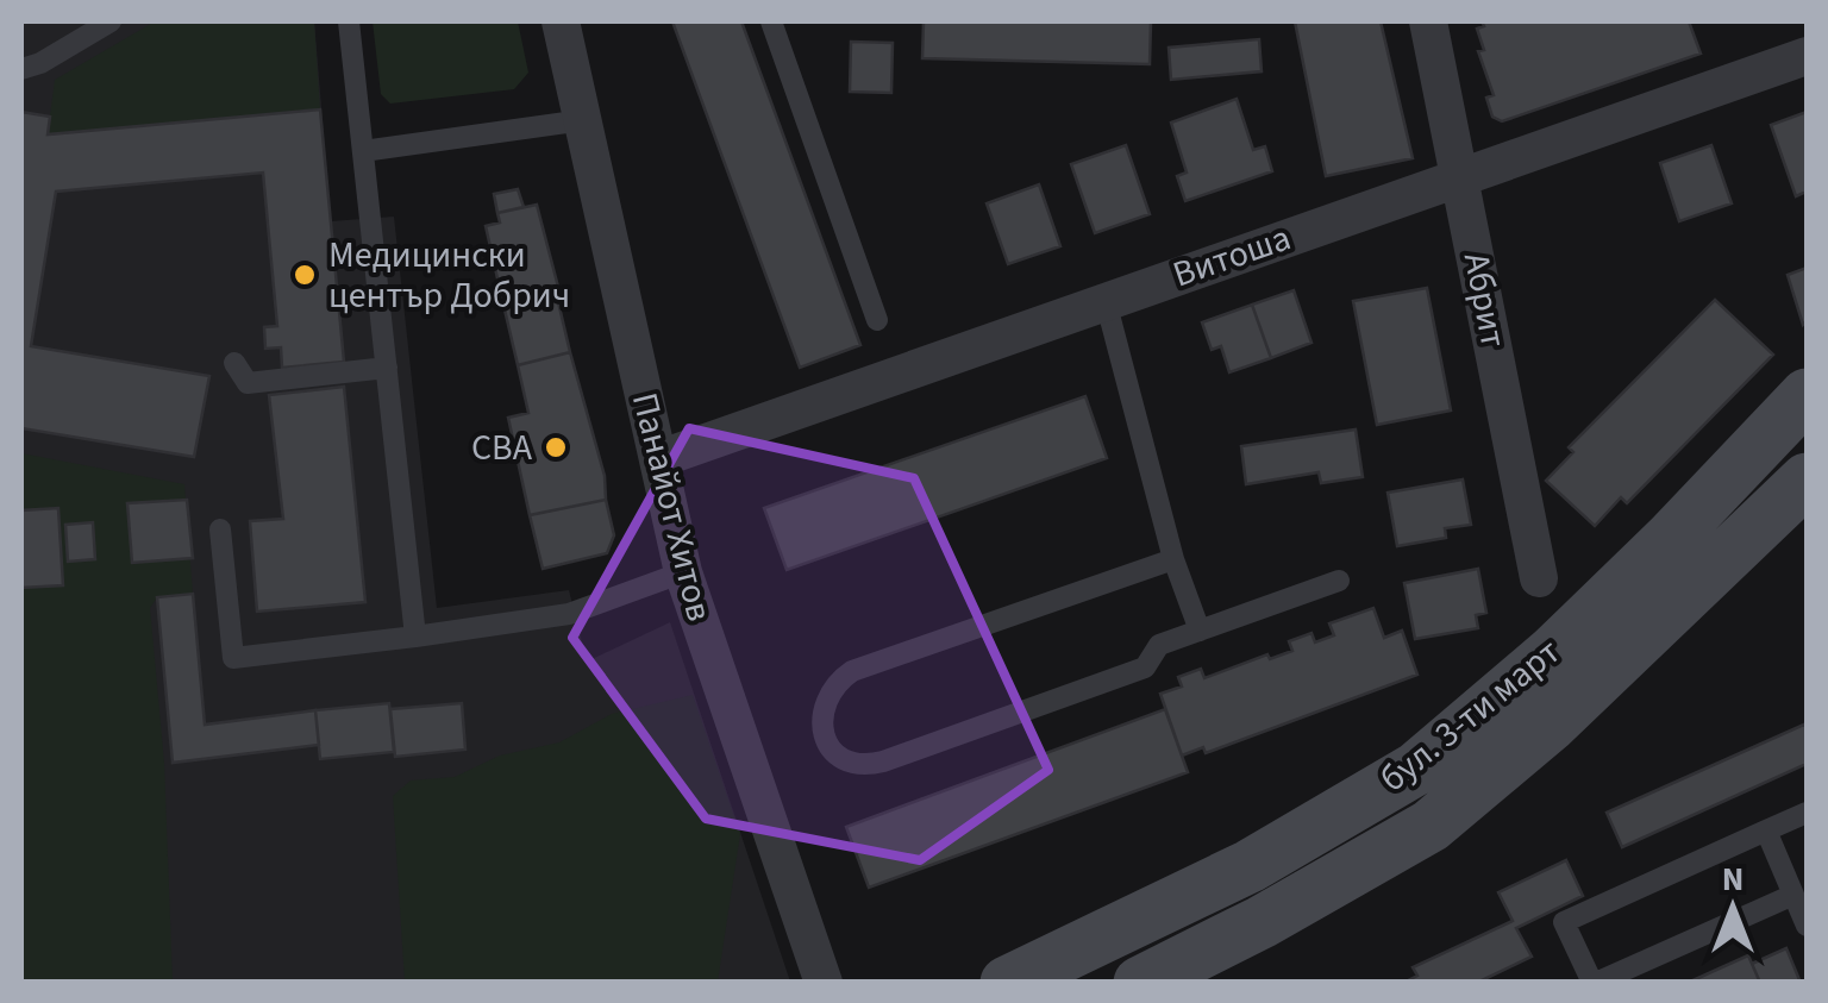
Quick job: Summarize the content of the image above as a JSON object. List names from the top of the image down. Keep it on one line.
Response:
{"streets":{"main road":["бул. 3-ти март"],"street":["Витоша","Абрит","Панайот Хитов"]},"crossings":[["Витоша","Абрит"],["Витоша","Панайот Хитов"]],"places":["Медицински център Добрич","CBA"],"north":"top"}
